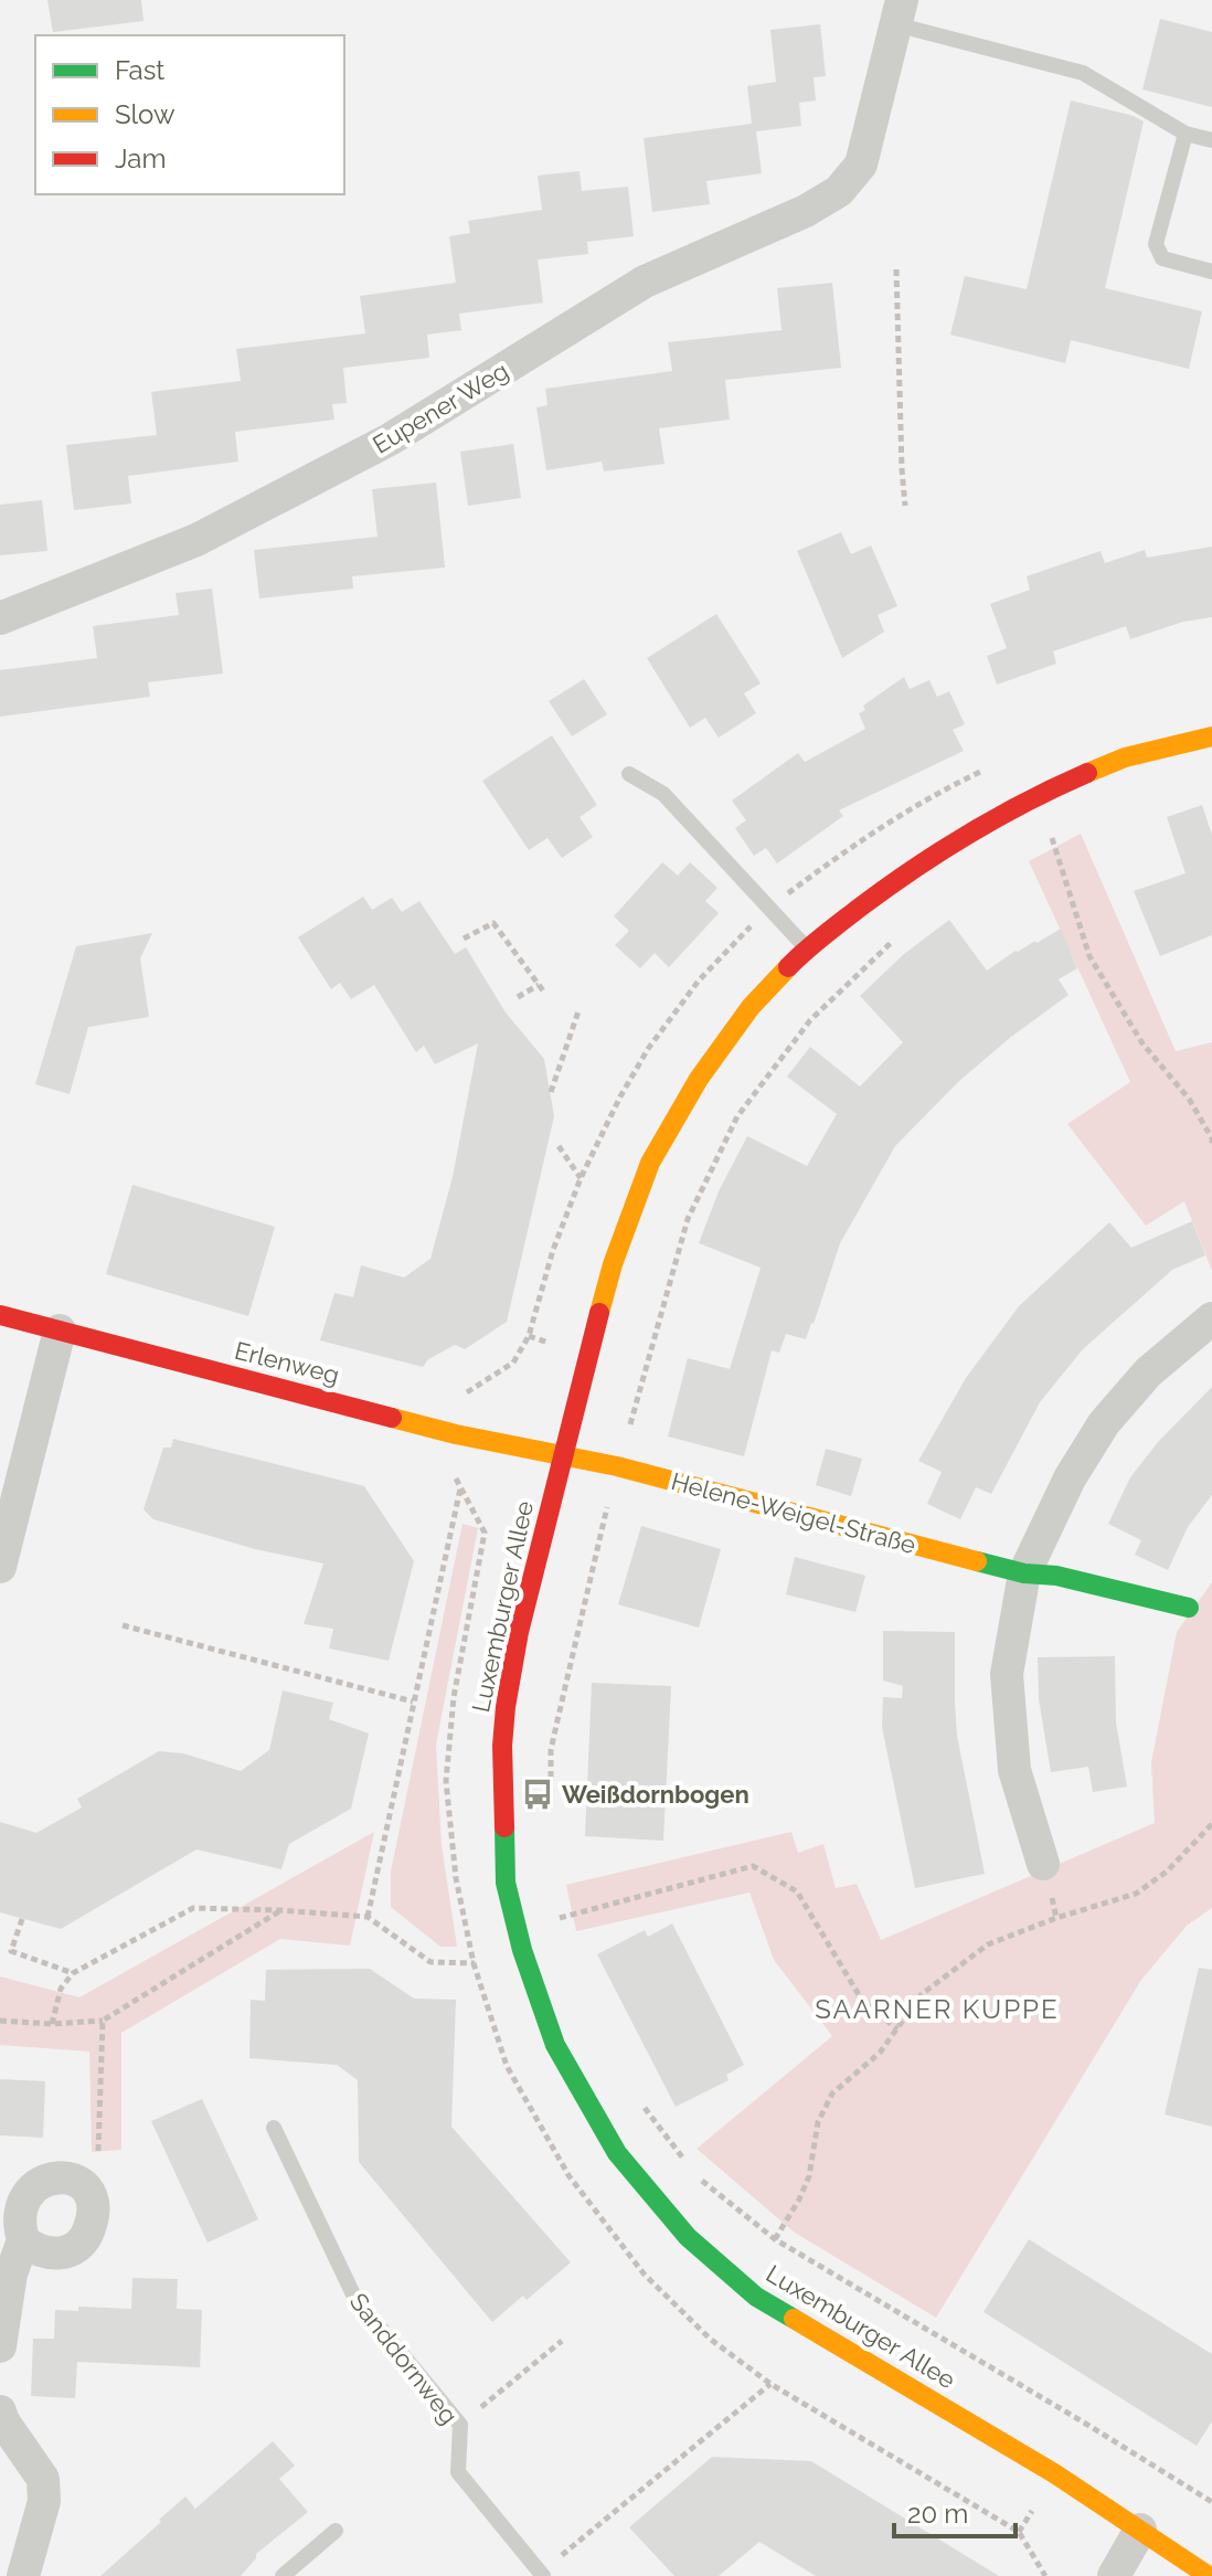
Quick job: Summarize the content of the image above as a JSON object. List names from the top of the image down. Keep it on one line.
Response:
{"streets":{"street":["Eupener Weg","Erlenweg","Helene-Weigel-Straße","Luxemburger Allee"],"lane":["Sanddornweg"]},"crossings":[["Erlenweg","Helene-Weigel-Straße"],["Erlenweg","Luxemburger Allee"],["Helene-Weigel-Straße","Luxemburger Allee"]],"districts":["SAARNER KUPPE"],"places":{"bus stop":["Weißdornbogen"]},"legend":["Fast","Slow","Jam"],"scale_bar":"20 m"}
